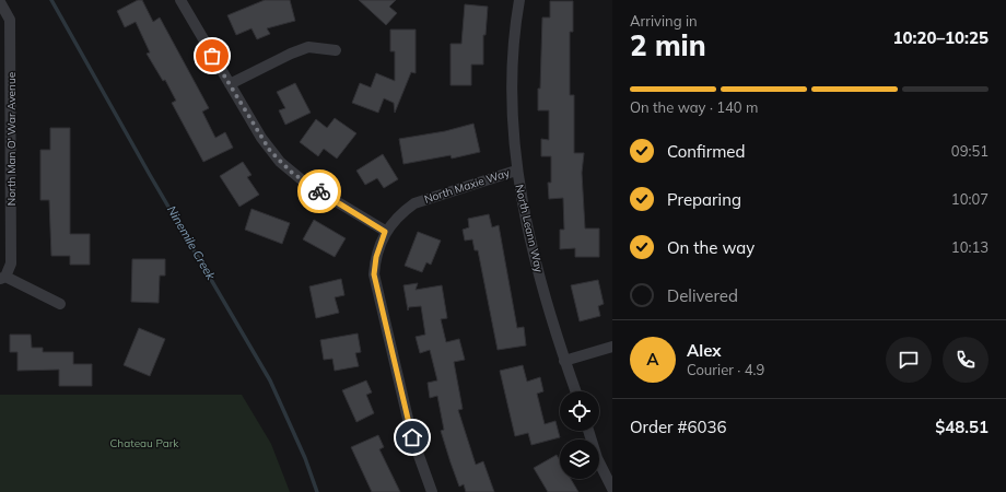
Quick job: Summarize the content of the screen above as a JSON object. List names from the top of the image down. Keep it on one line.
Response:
{"streets":{"street":["North Man O' War Avenue","North Maxie Way","North Leann Way"]},"crossings":[["North Maxie Way","North Leann Way"]],"water":["Ninemile Creek"],"parks":["Chateau Park"],"page":{"heading":["2 min","Arriving in","10:20–10:25"],"panel":["Alex","Courier · 4.9","Order #6036","$48.51"],"bar":"On the way · 140 m","list":[["Confirmed","09:51"],["Preparing","10:07"],["On the way","10:13"],"Delivered"],"round":"A"}}
